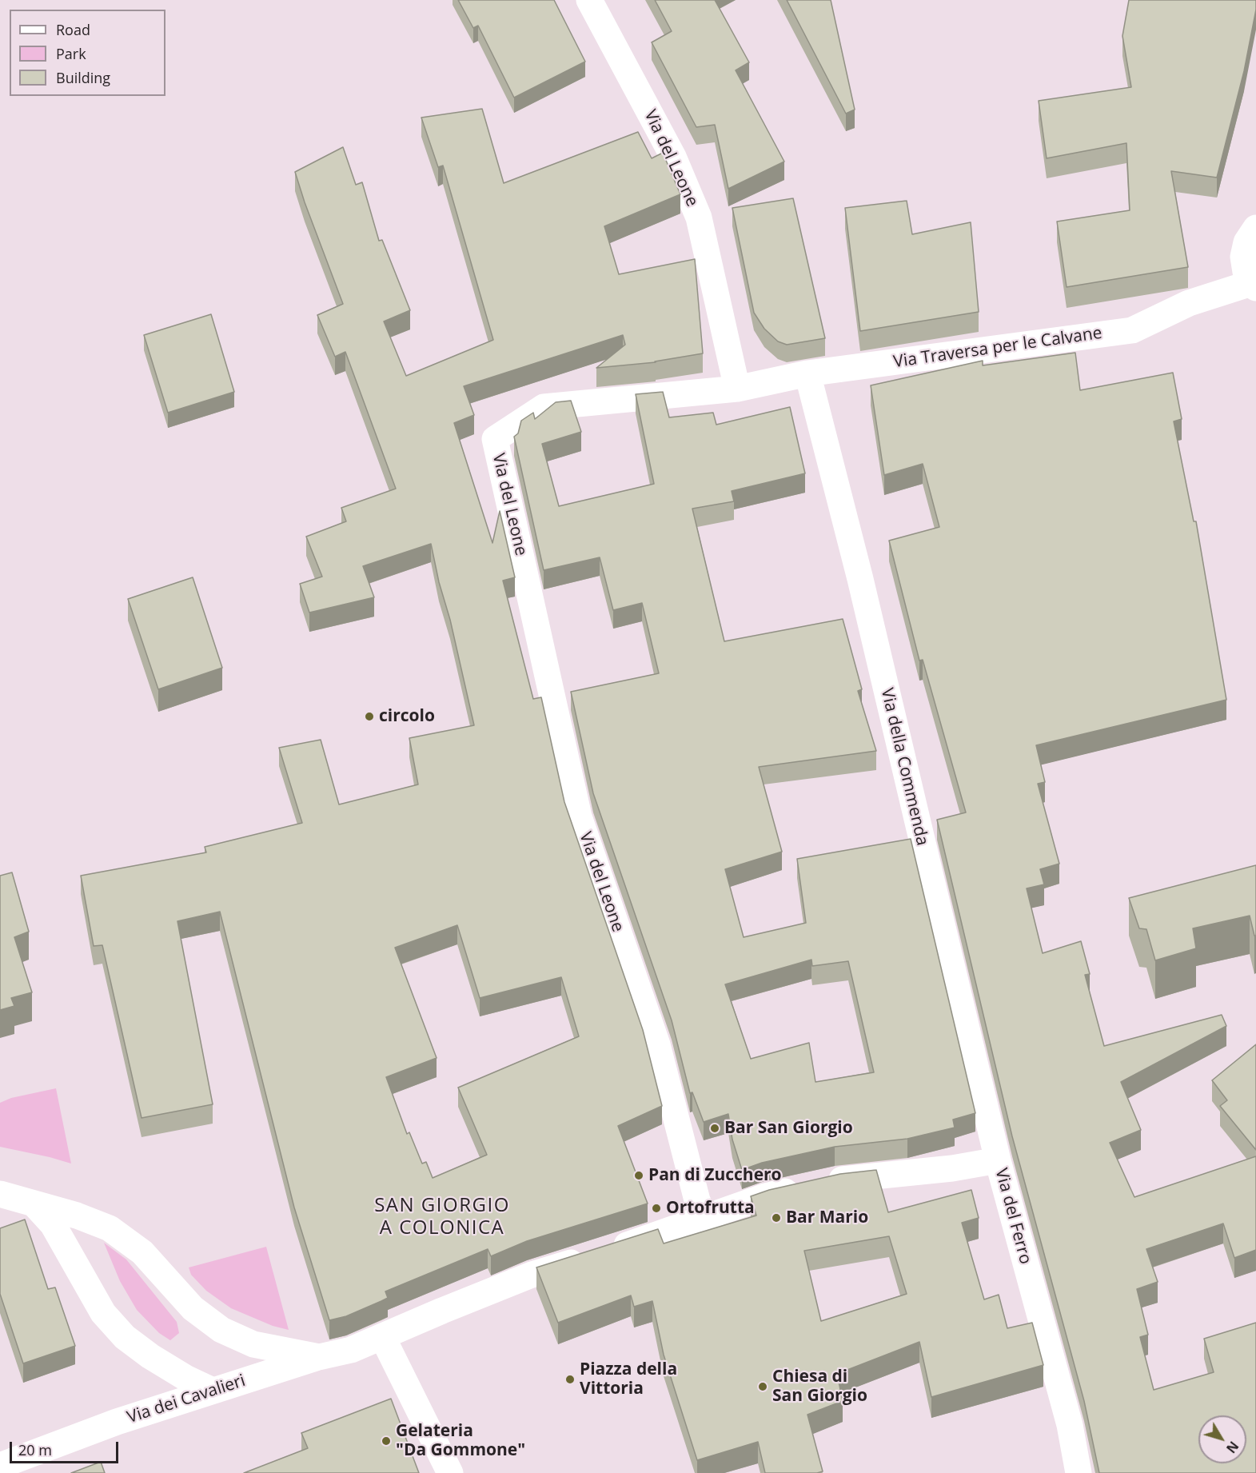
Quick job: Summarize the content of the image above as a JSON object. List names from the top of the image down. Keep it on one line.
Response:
{"streets":{"street":["Via del Leone","Via Traversa per le Calvane","Via della Commenda","Via del Ferro","Via dei Cavalieri"]},"crossings":[["Via del Leone","Via Traversa per le Calvane"],["Via del Leone","Via del Ferro"],["Via Traversa per le Calvane","Via della Commenda"],["Via della Commenda","Via del Ferro"],["Via del Ferro","Via dei Cavalieri"]],"districts":["SAN GIORGIO A COLONICA"],"places":["circolo","Bar San Giorgio","Pan di Zucchero","Ortofrutta","Bar Mario","Piazza della Vittoria","Chiesa di San Giorgio","Gelateria \"Da Gommone\""],"legend":["Road","Park","Building"],"scale_bar":"20 m","north":"bottom right"}
